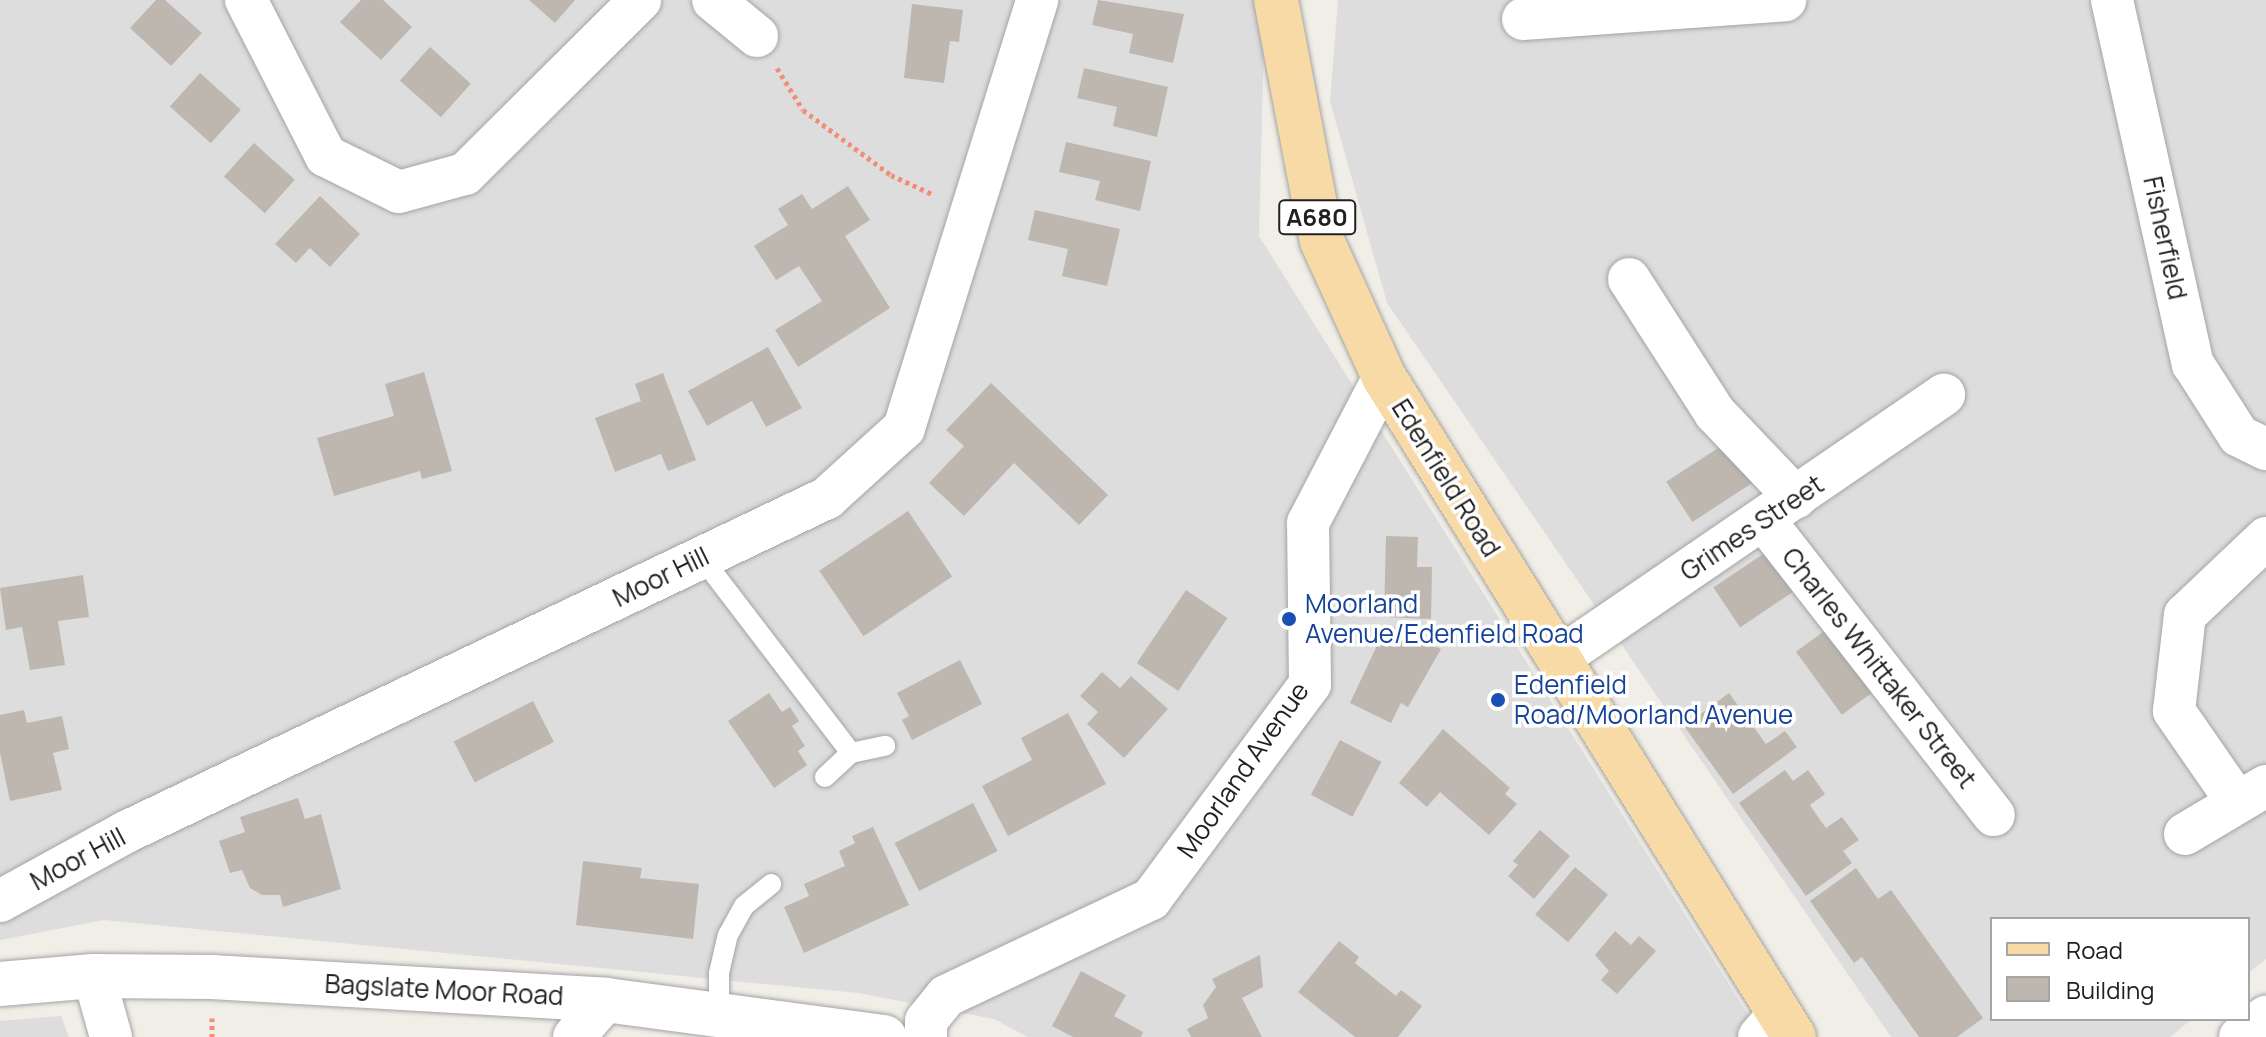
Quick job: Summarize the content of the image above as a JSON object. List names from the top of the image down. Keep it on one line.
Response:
{"streets":{"main road":["A680","Edenfield Road"],"street":["Fisherfield","Grimes Street","Moor Hill","Charles Whittaker Street","Moorland Avenue","Bagslate Moor Road"]},"crossings":[["Edenfield Road","Grimes Street"],["Edenfield Road","Moorland Avenue"],["Grimes Street","Charles Whittaker Street"]],"places":["Moorland Avenue/Edenfield Road","Edenfield Road/Moorland Avenue"],"legend":["Road","Building"]}
